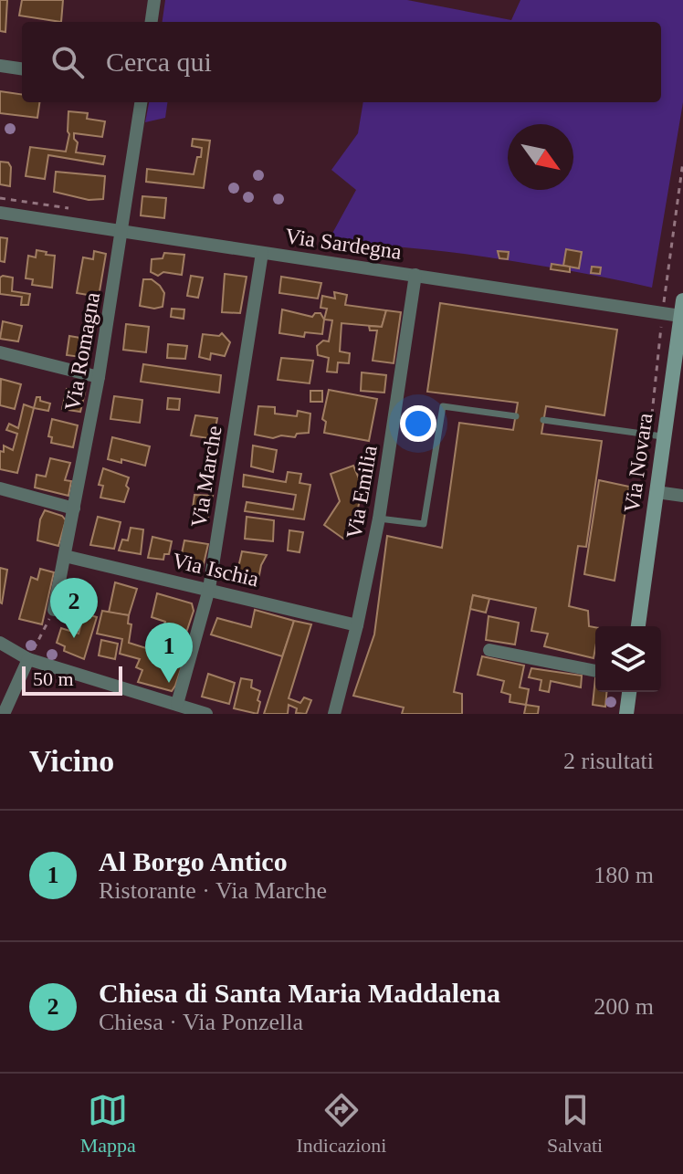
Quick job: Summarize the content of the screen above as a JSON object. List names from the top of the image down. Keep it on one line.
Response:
{"streets":{"street":["Via Sardegna","Via Romagna","Via Novara","Via Marche","Via Emilia","Via Ischia"]},"crossings":[["Via Sardegna","Via Romagna"],["Via Sardegna","Via Novara"],["Via Sardegna","Via Marche"],["Via Sardegna","Via Emilia"],["Via Romagna","Via Ischia"],["Via Marche","Via Ischia"],["Via Emilia","Via Ischia"]],"scale_bar":"50 m","north":"bottom right","page":{"search":"Cerca qui","pins":["2","1"],"scale":"50 m","heading":["Vicino","2 risultati"],"list":[{"mark":"1","name":"Al Borgo Antico","note":"Ristorante · Via Marche","value":"180 m"},{"mark":"2","name":"Chiesa di Santa Maria Maddalena","note":"Chiesa · Via Ponzella","value":"200 m"}],"nav":["Mappa","Indicazioni","Salvati"]}}
